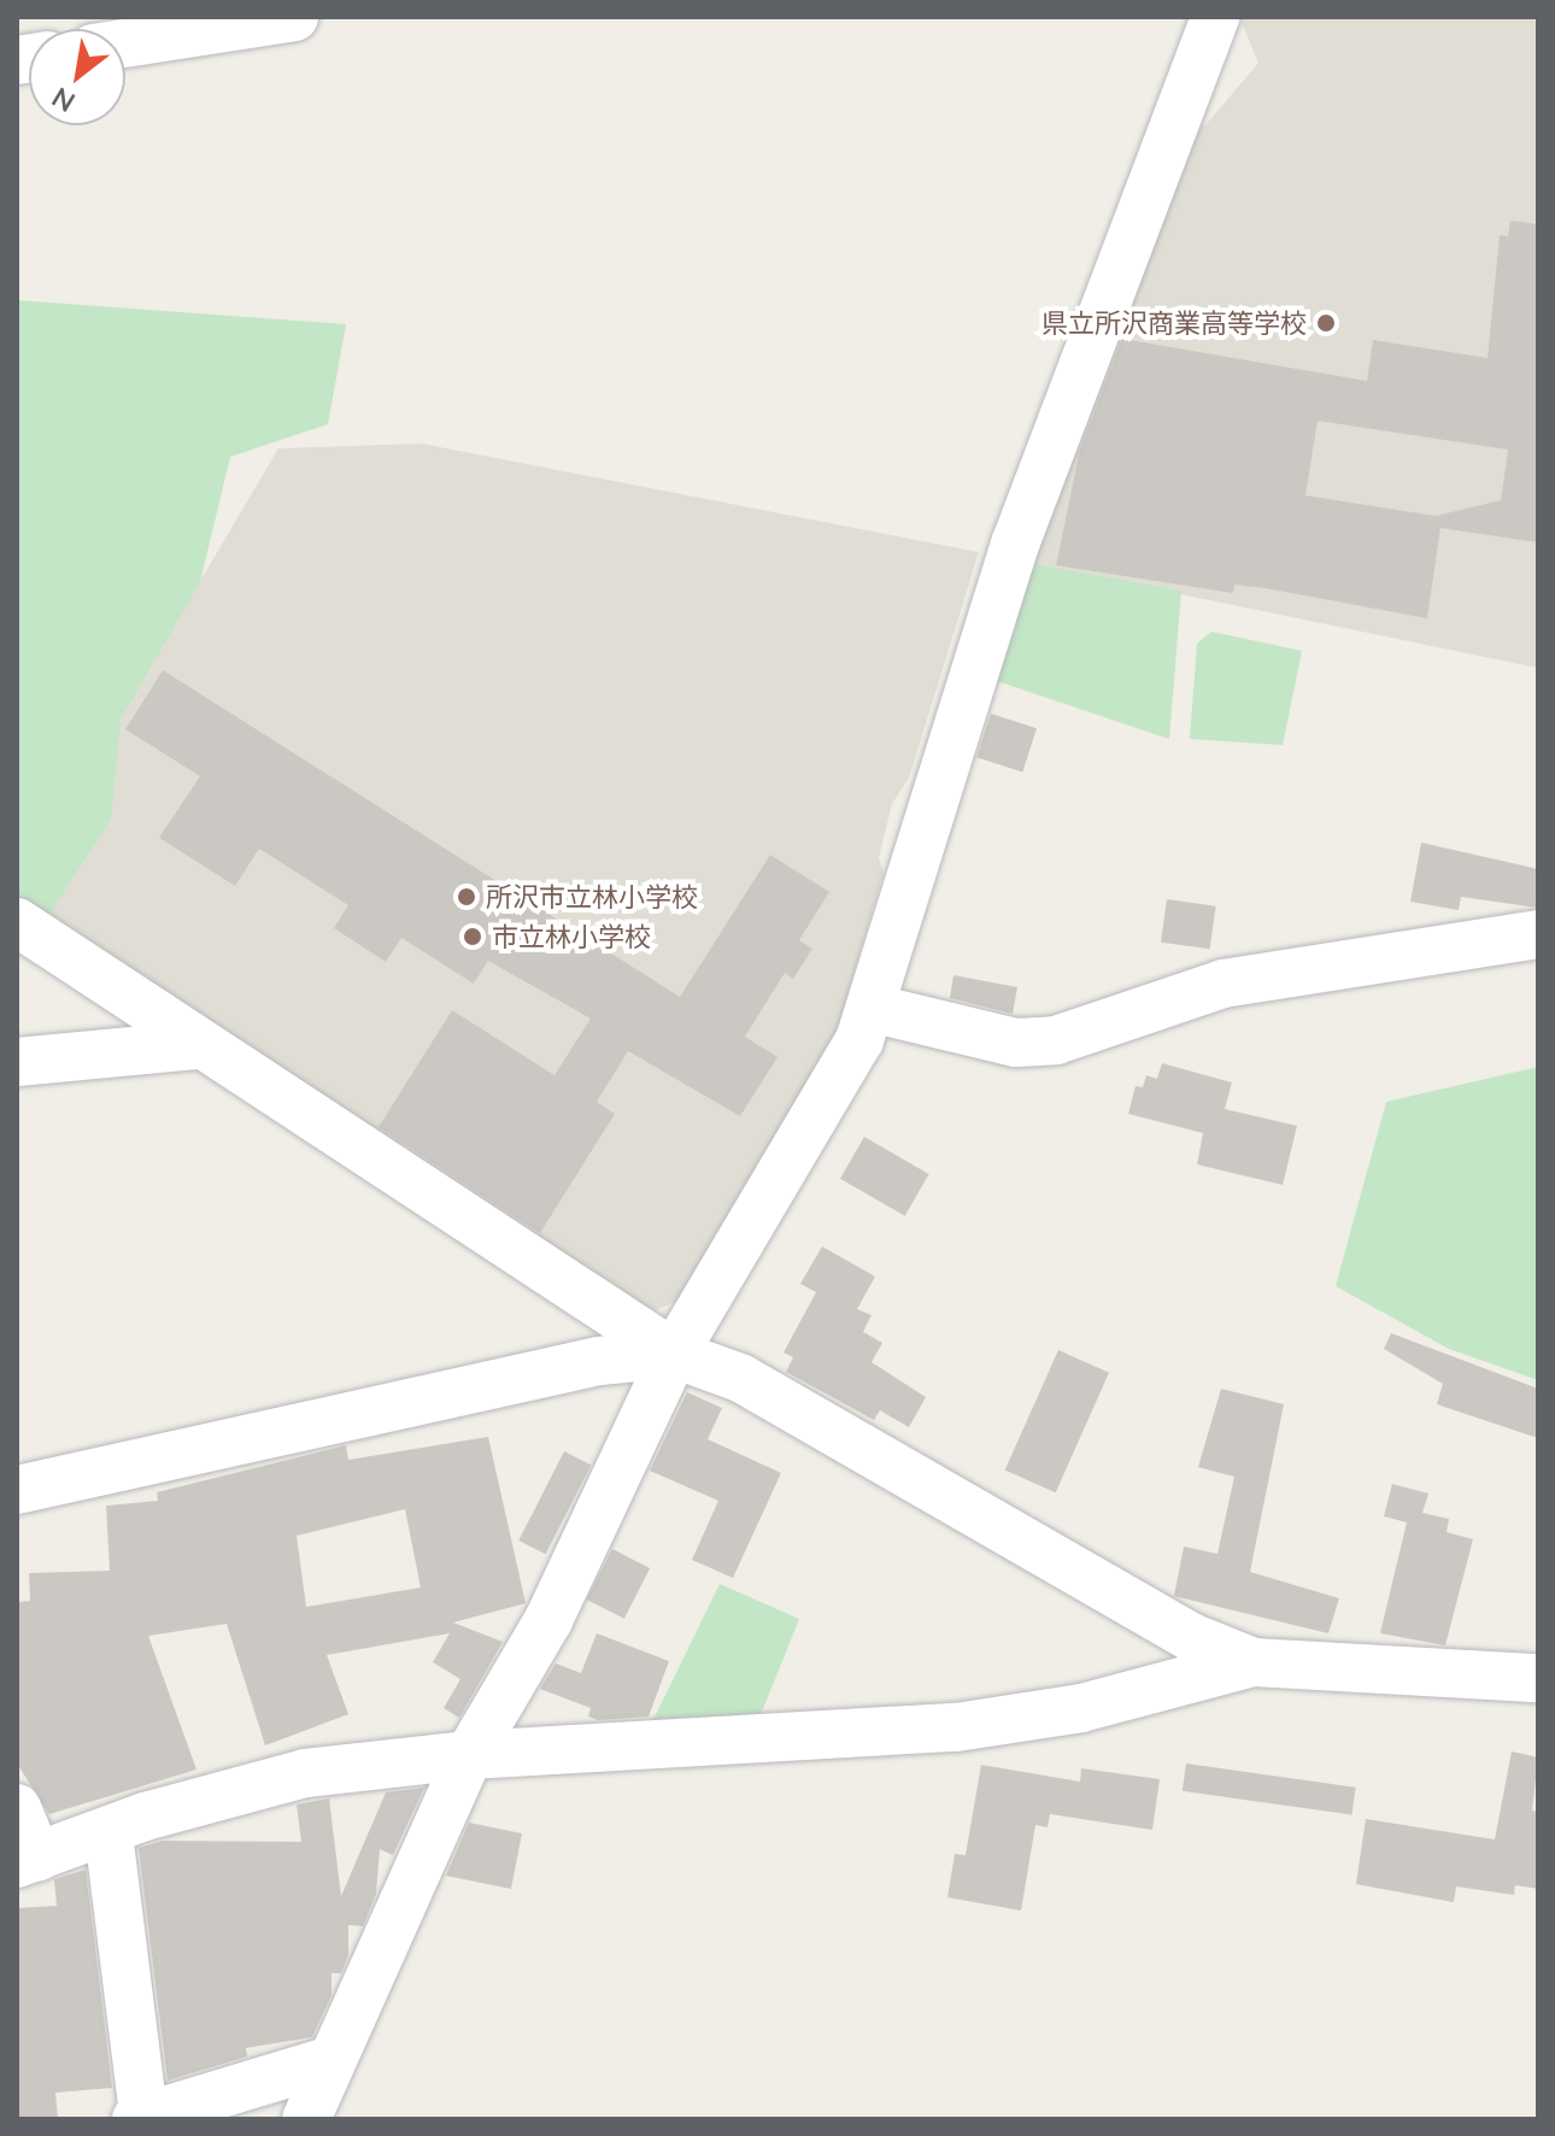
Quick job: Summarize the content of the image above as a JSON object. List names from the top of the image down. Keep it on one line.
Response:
{"places":["県立所沢商業高等学校","所沢市立林小学校","市立林小学校"],"north":"bottom left"}
